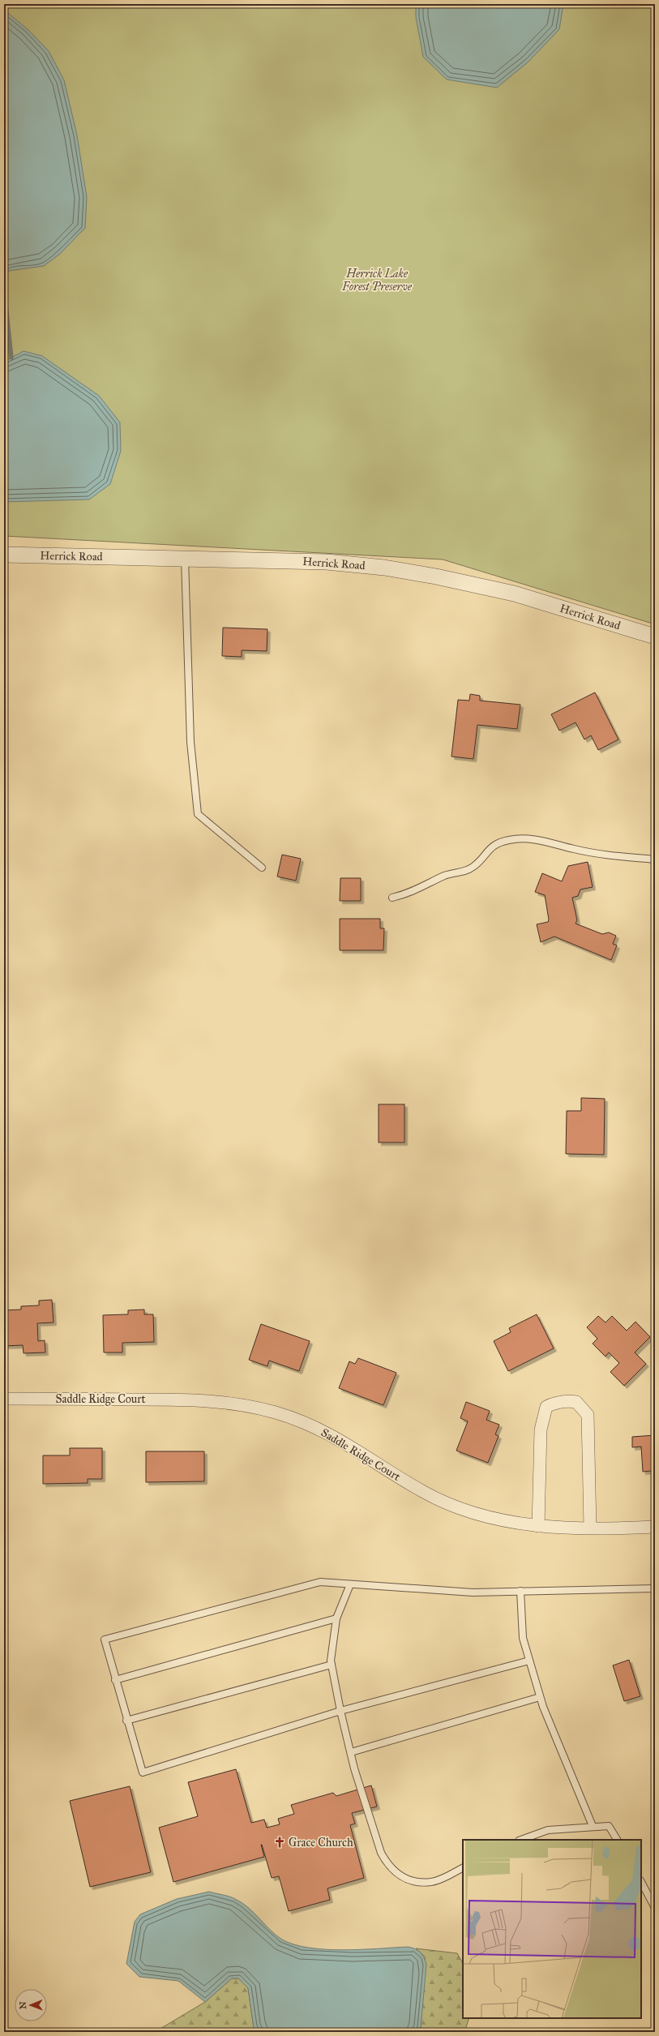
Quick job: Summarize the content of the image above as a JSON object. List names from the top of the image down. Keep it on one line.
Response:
{"streets":{"street":["Herrick Road","Saddle Ridge Court"]},"parks":["Herrick Lake Forest Preserve"],"places":{"church":["Grace Church"]},"north":"left"}
